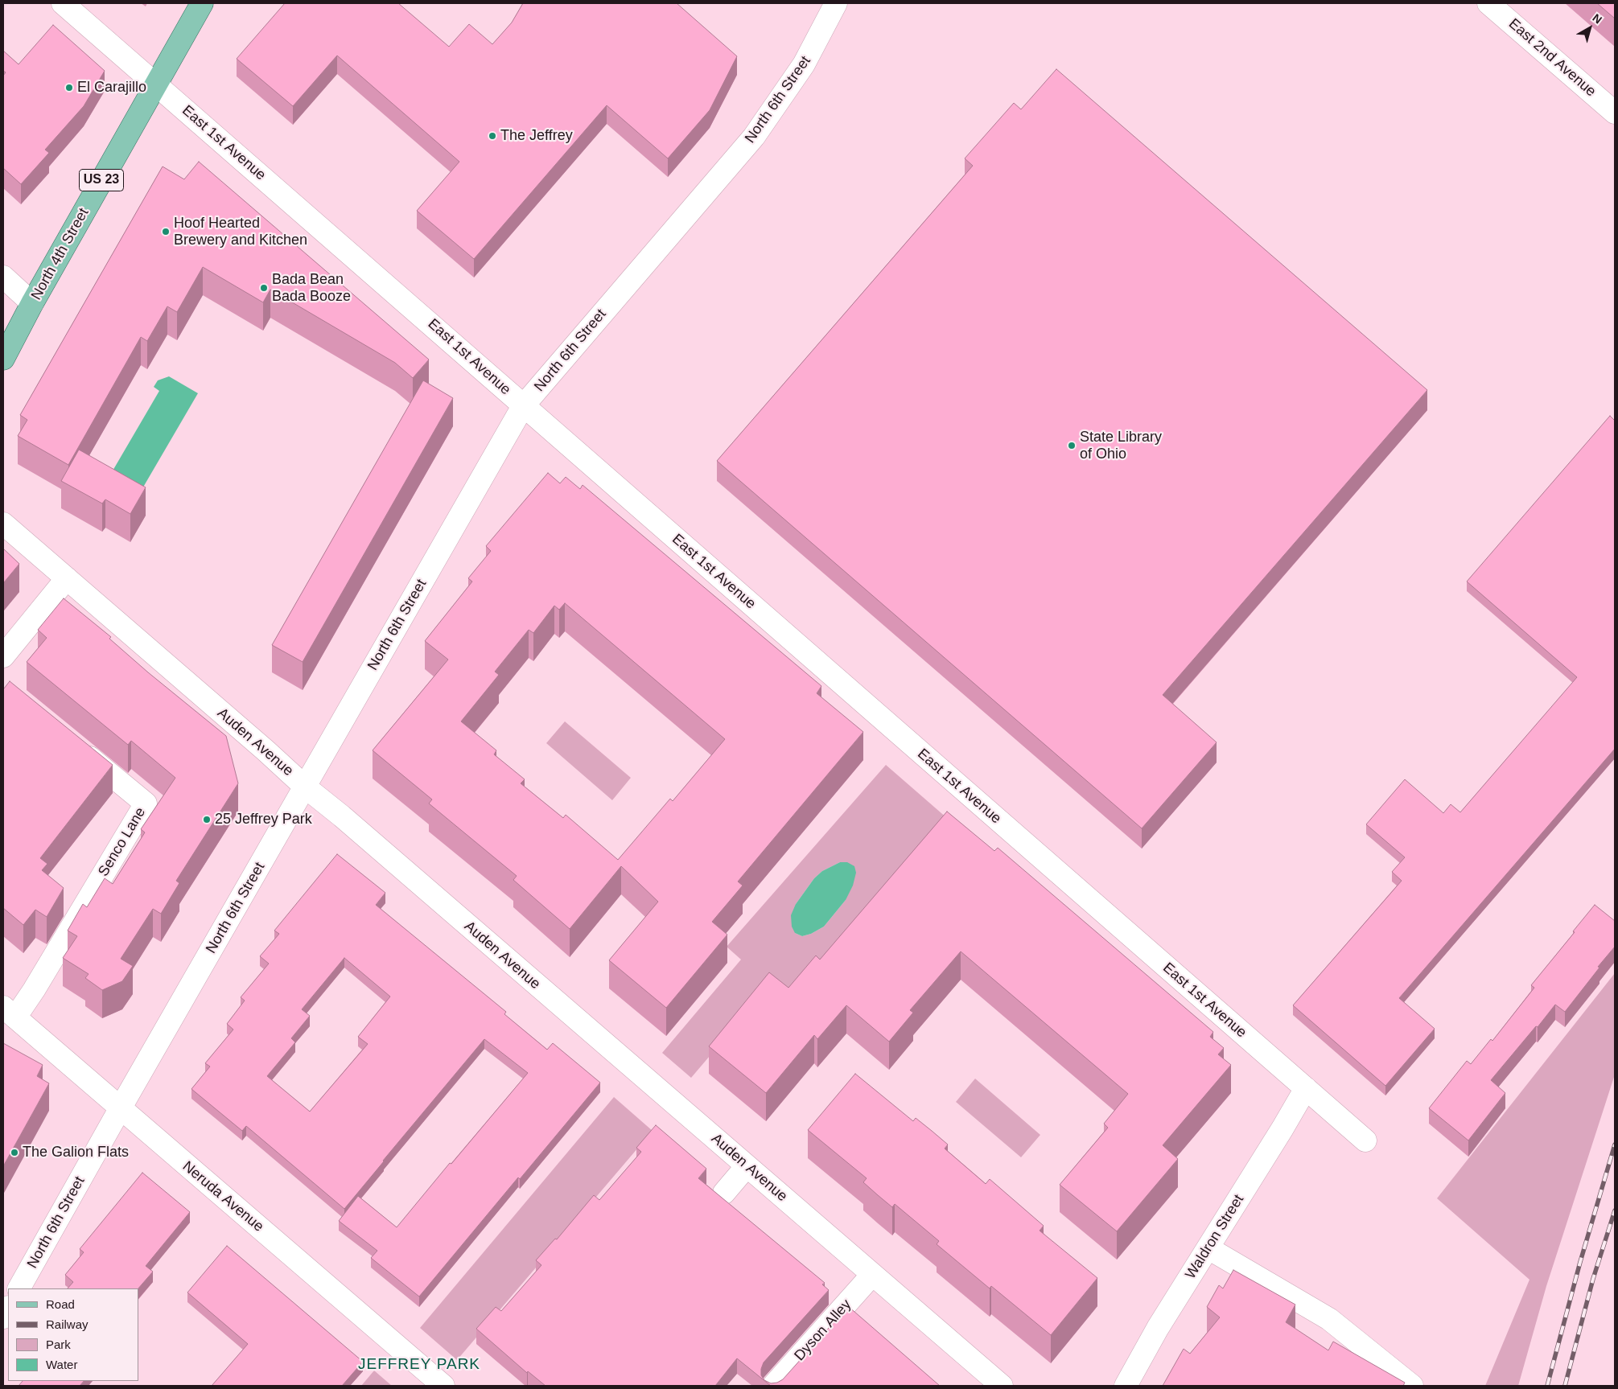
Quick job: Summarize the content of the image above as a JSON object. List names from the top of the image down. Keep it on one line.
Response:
{"streets":{"main road":["US 23","North 4th Street"],"street":["East 2nd Avenue","North 6th Street","East 1st Avenue","Auden Avenue","Senco Lane","Neruda Avenue","Waldron Street","Dyson Alley"]},"crossings":[["North 6th Street","East 1st Avenue"],["North 6th Street","Auden Avenue"],["North 6th Street","Neruda Avenue"],["East 1st Avenue","North 4th Street"],["East 1st Avenue","Waldron Street"],["Auden Avenue","Dyson Alley"],["Senco Lane","Neruda Avenue"]],"districts":["JEFFREY PARK"],"places":["El Carajillo","The Jeffrey","Hoof Hearted Brewery and Kitchen","Bada Bean Bada Booze","State Library of Ohio","25 Jeffrey Park","The Galion Flats"],"legend":["Road","Railway","Park","Water"],"north":"top right"}
